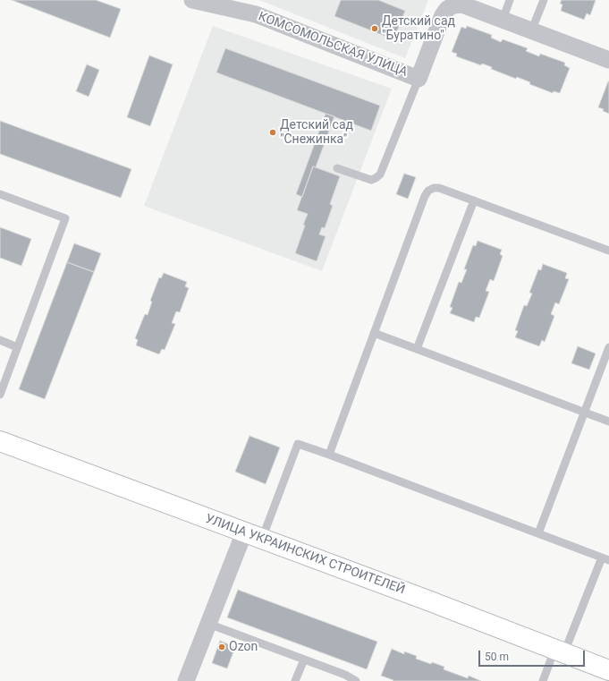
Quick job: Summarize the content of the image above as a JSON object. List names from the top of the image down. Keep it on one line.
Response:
{"streets":{"street":["КОМСОМОЛЬСКАЯ УЛИЦА","УЛИЦА УКРАИНСКИХ СТРОИТЕЛЕЙ"]},"places":["Детский сад \"Буратино\"","Детский сад \"Снежинка\"","Ozon"],"scale_bar":"50 m"}
